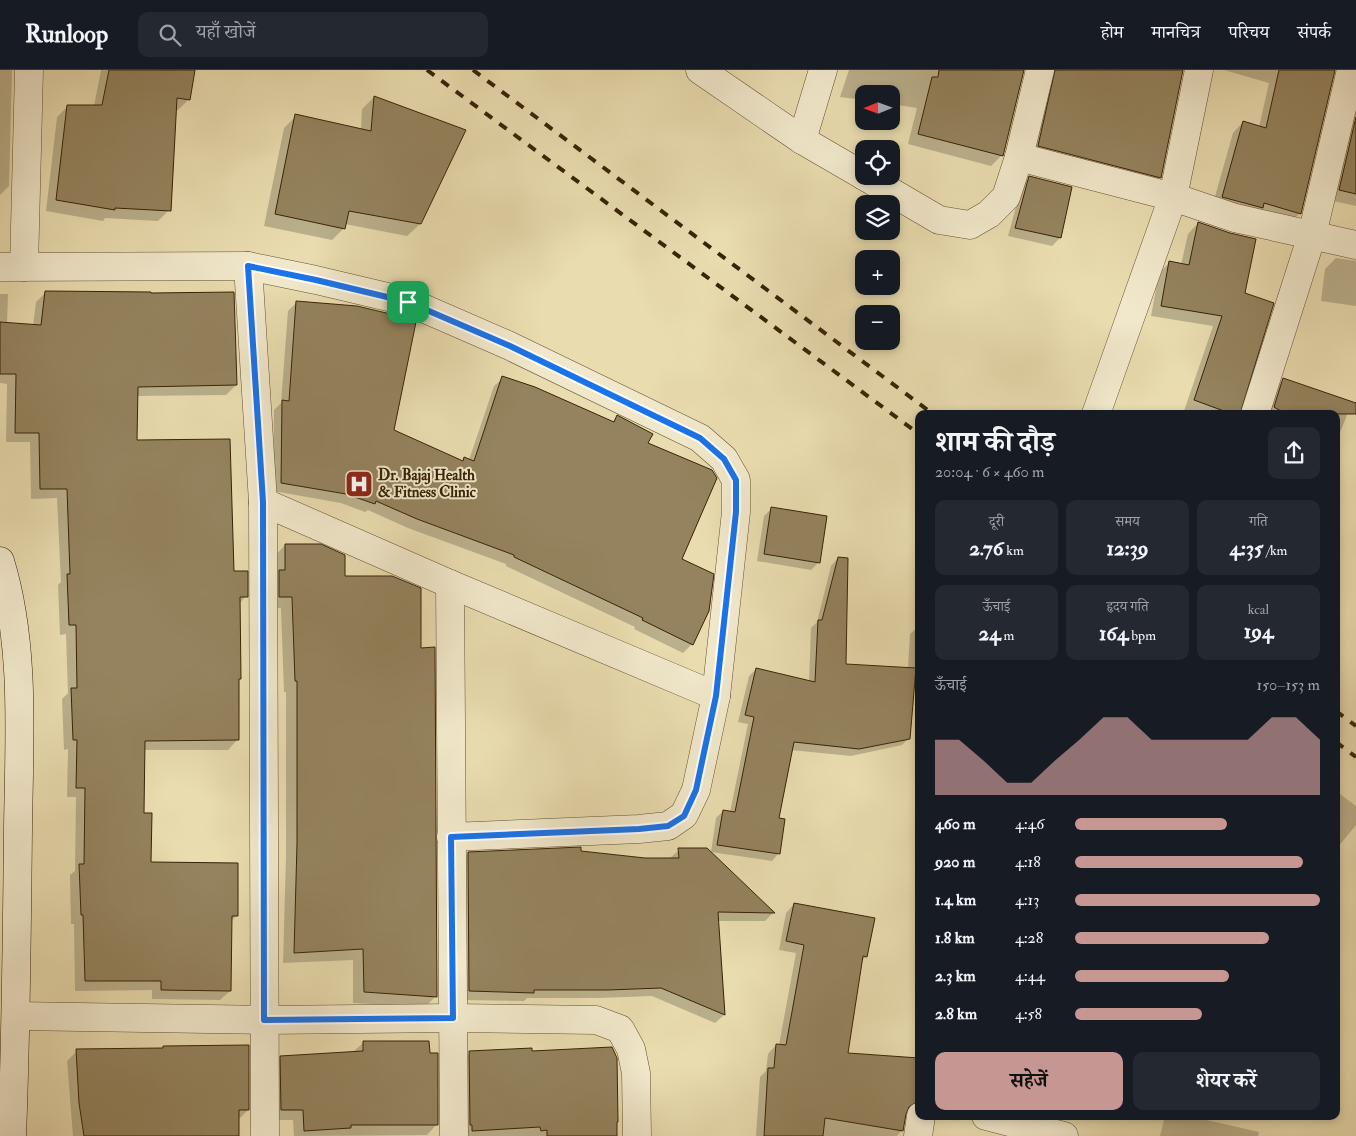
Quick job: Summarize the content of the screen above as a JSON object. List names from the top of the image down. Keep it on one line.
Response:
{"places":{"hospital":["Dr. Bajaj Health & Fitness Clinic"]},"north":"left","page":{"header":"Runloop","search":"यहाँ खोजें","nav":["होम","मानचित्र","परिचय","संपर्क"],"map_buttons":["+","−"],"heading":["शाम की दौड़","20:04 · 6 × 460 m"],"stats":[["दूरी","2.76 km"],["समय","12:39"],["गति","4:35 /km"],["ऊँचाई","24 m"],["हृदय गति","164 bpm"],["kcal","194"]],"chart":["ऊँचाई","150–153 m"],"list":[{"name":"460 m","note":"4:46"},{"name":"920 m","note":"4:18"},{"name":"1.4 km","note":"4:13"},{"name":"1.8 km","note":"4:28"},{"name":"2.3 km","note":"4:44"},{"name":"2.8 km","note":"4:58"}],"buttons":["सहेजें","शेयर करें"]}}
